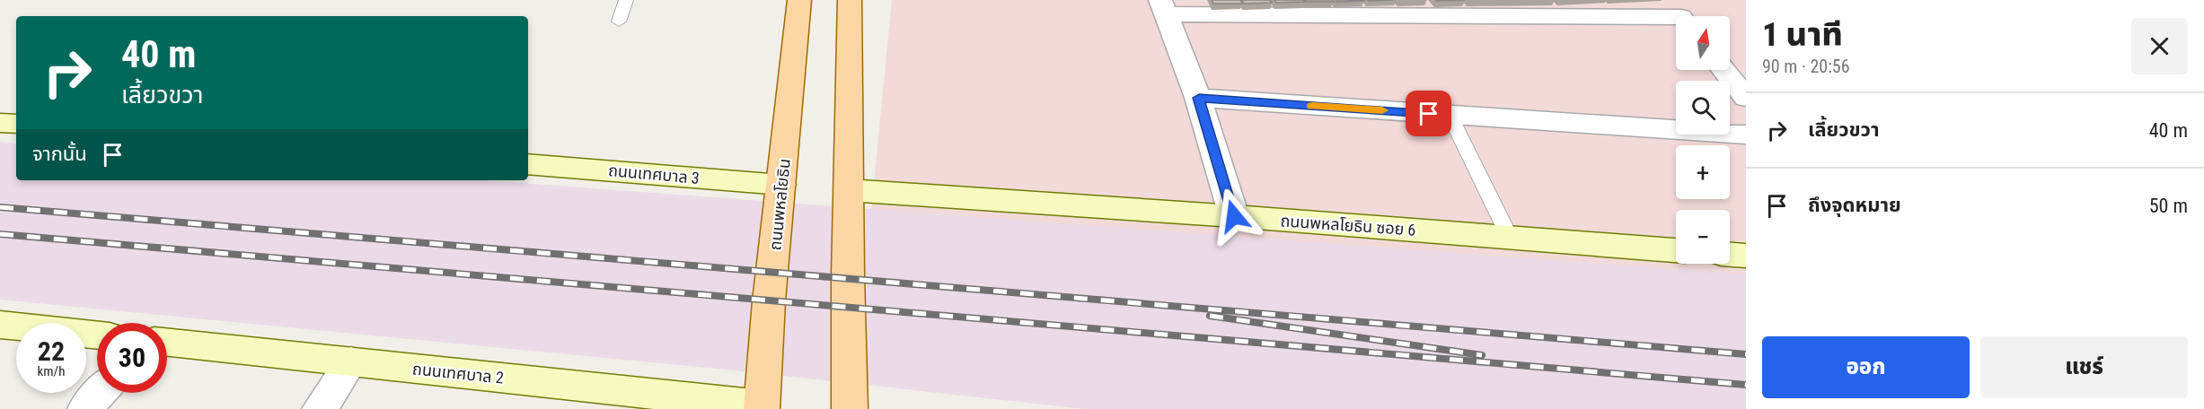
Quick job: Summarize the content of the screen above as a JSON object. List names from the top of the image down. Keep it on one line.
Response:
{"streets":{"main road":["ถนนพหลโยธิน"],"street":["ถนนเทศบาล 3","ถนนพหลโยธิน ซอย 6","ถนนเทศบาล 2"]},"crossings":[["ถนนเทศบาล 3","ถนนพหลโยธิน"],["ถนนพหลโยธิน","ถนนเทศบาล 2"]],"north":"top","page":{"heading":["1 นาที","90 m · 20:56"],"map_buttons":["+","−"],"turn":["40 m","เลี้ยวขวา"],"list":[{"name":"เลี้ยวขวา","value":"40 m"},{"name":"ถึงจุดหมาย","value":"50 m"}],"then":"จากนั้น","speed":"22 km/h","limit":"30","buttons":["ออก","แชร์"]}}
